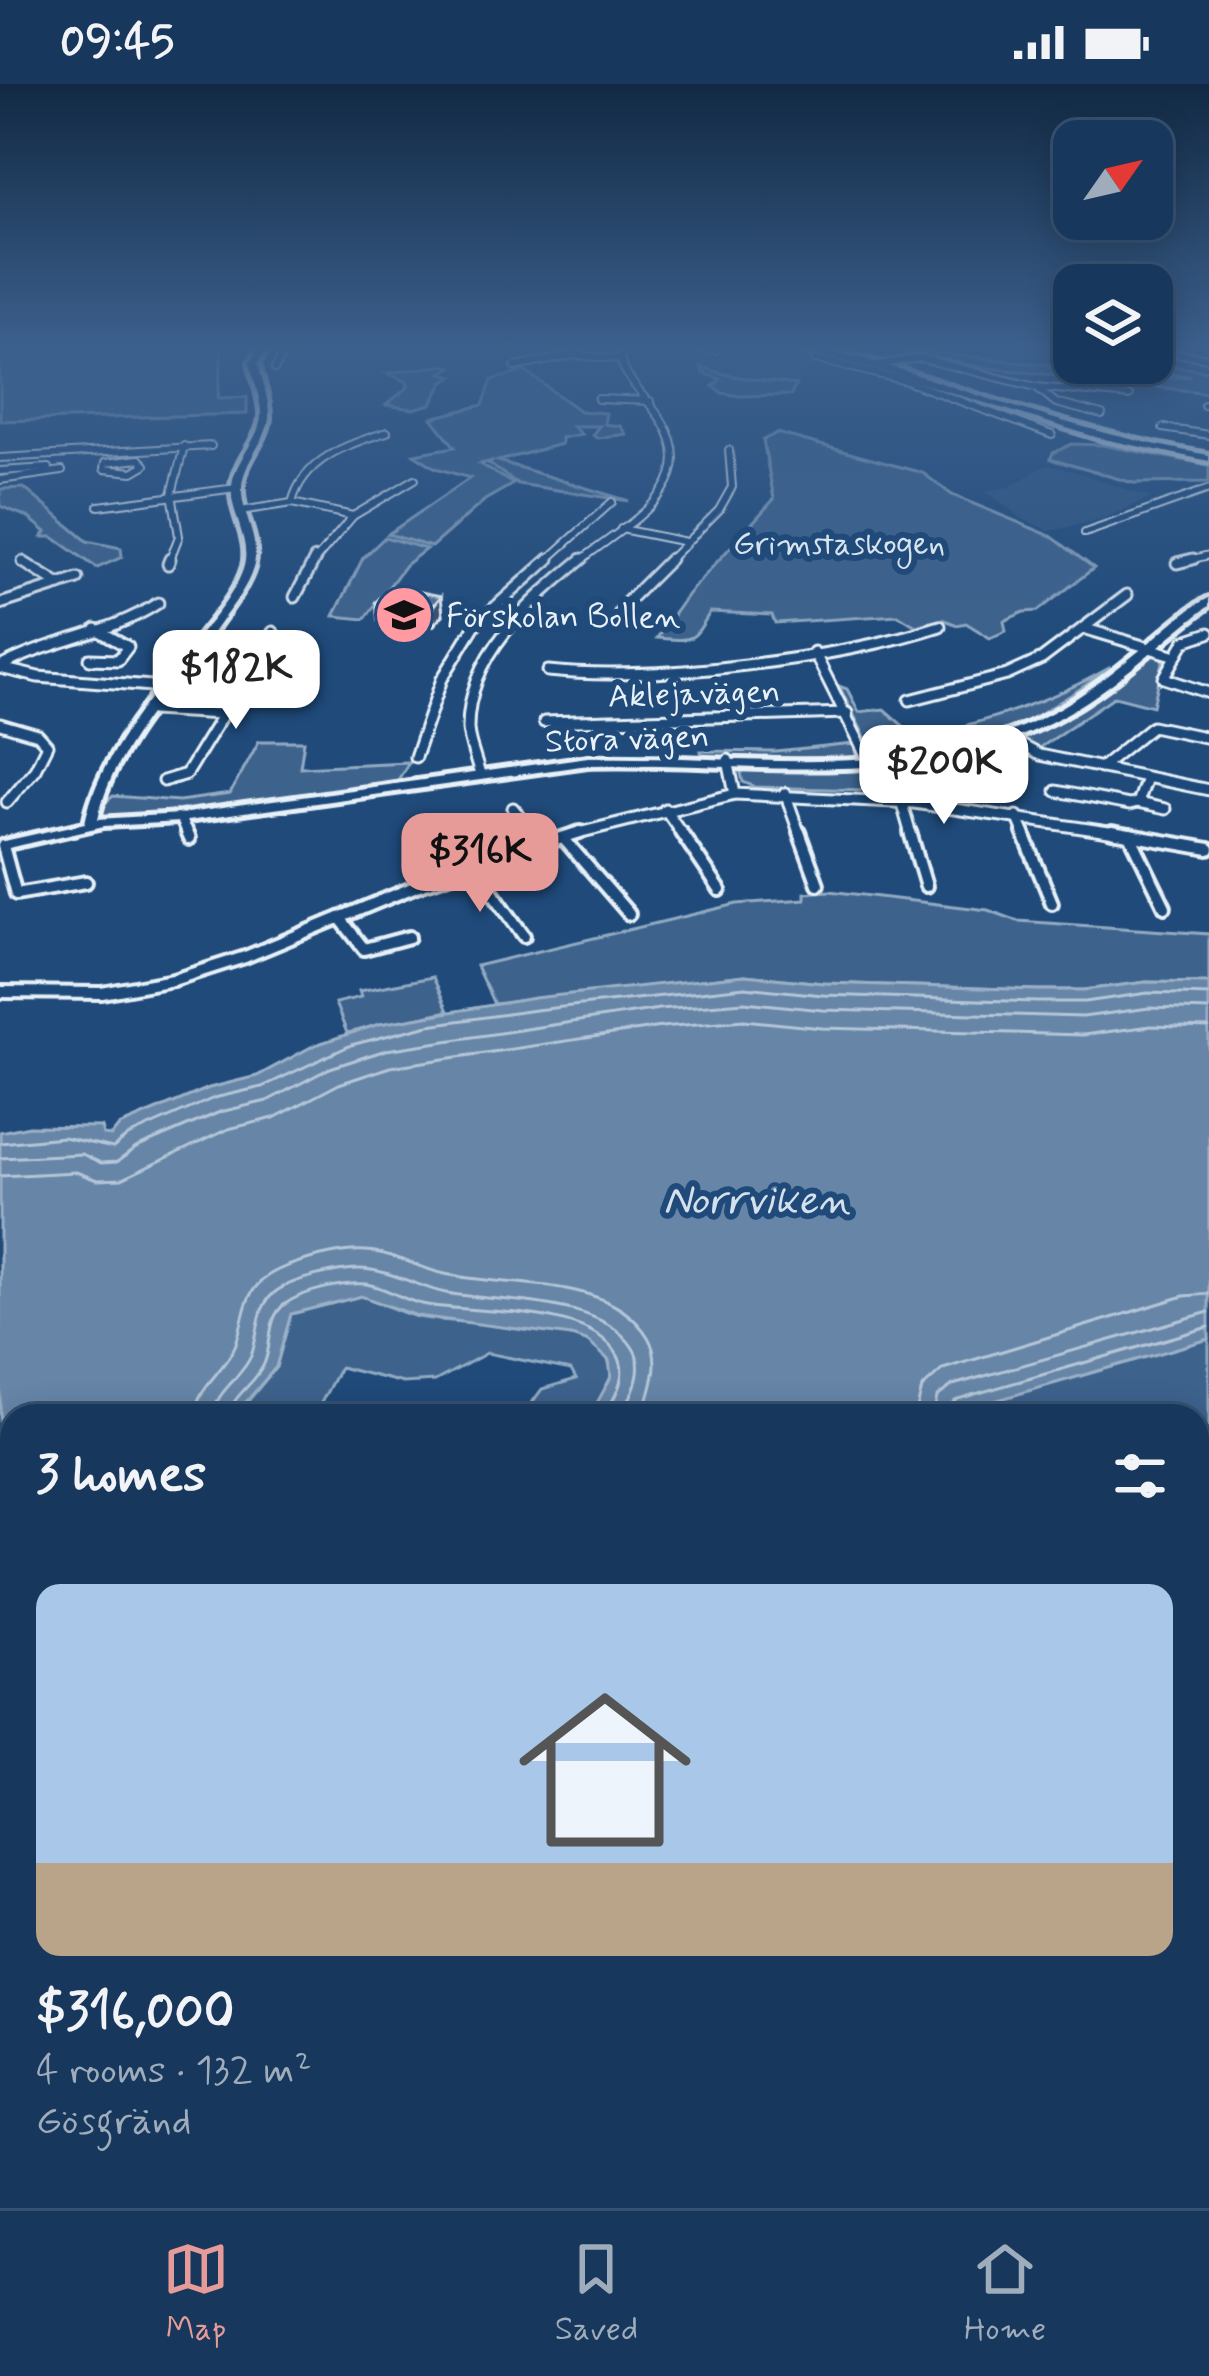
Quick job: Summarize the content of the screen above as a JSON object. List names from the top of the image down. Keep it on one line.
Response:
{"streets":{"street":["Aklejavägen","Stora vägen"]},"water":["Norrviken"],"parks":["Grimstaskogen"],"places":{"school or university":["Förskolan Bollen"]},"north":"top right","page":{"status":"09:45","price":["$182K","$200K","$316K"],"heading":"3 homes","list":[{"name":"$316,000","note":"4 rooms · 132 m² · Gösgränd"}],"tabs":["Map","Saved","Home"]}}
